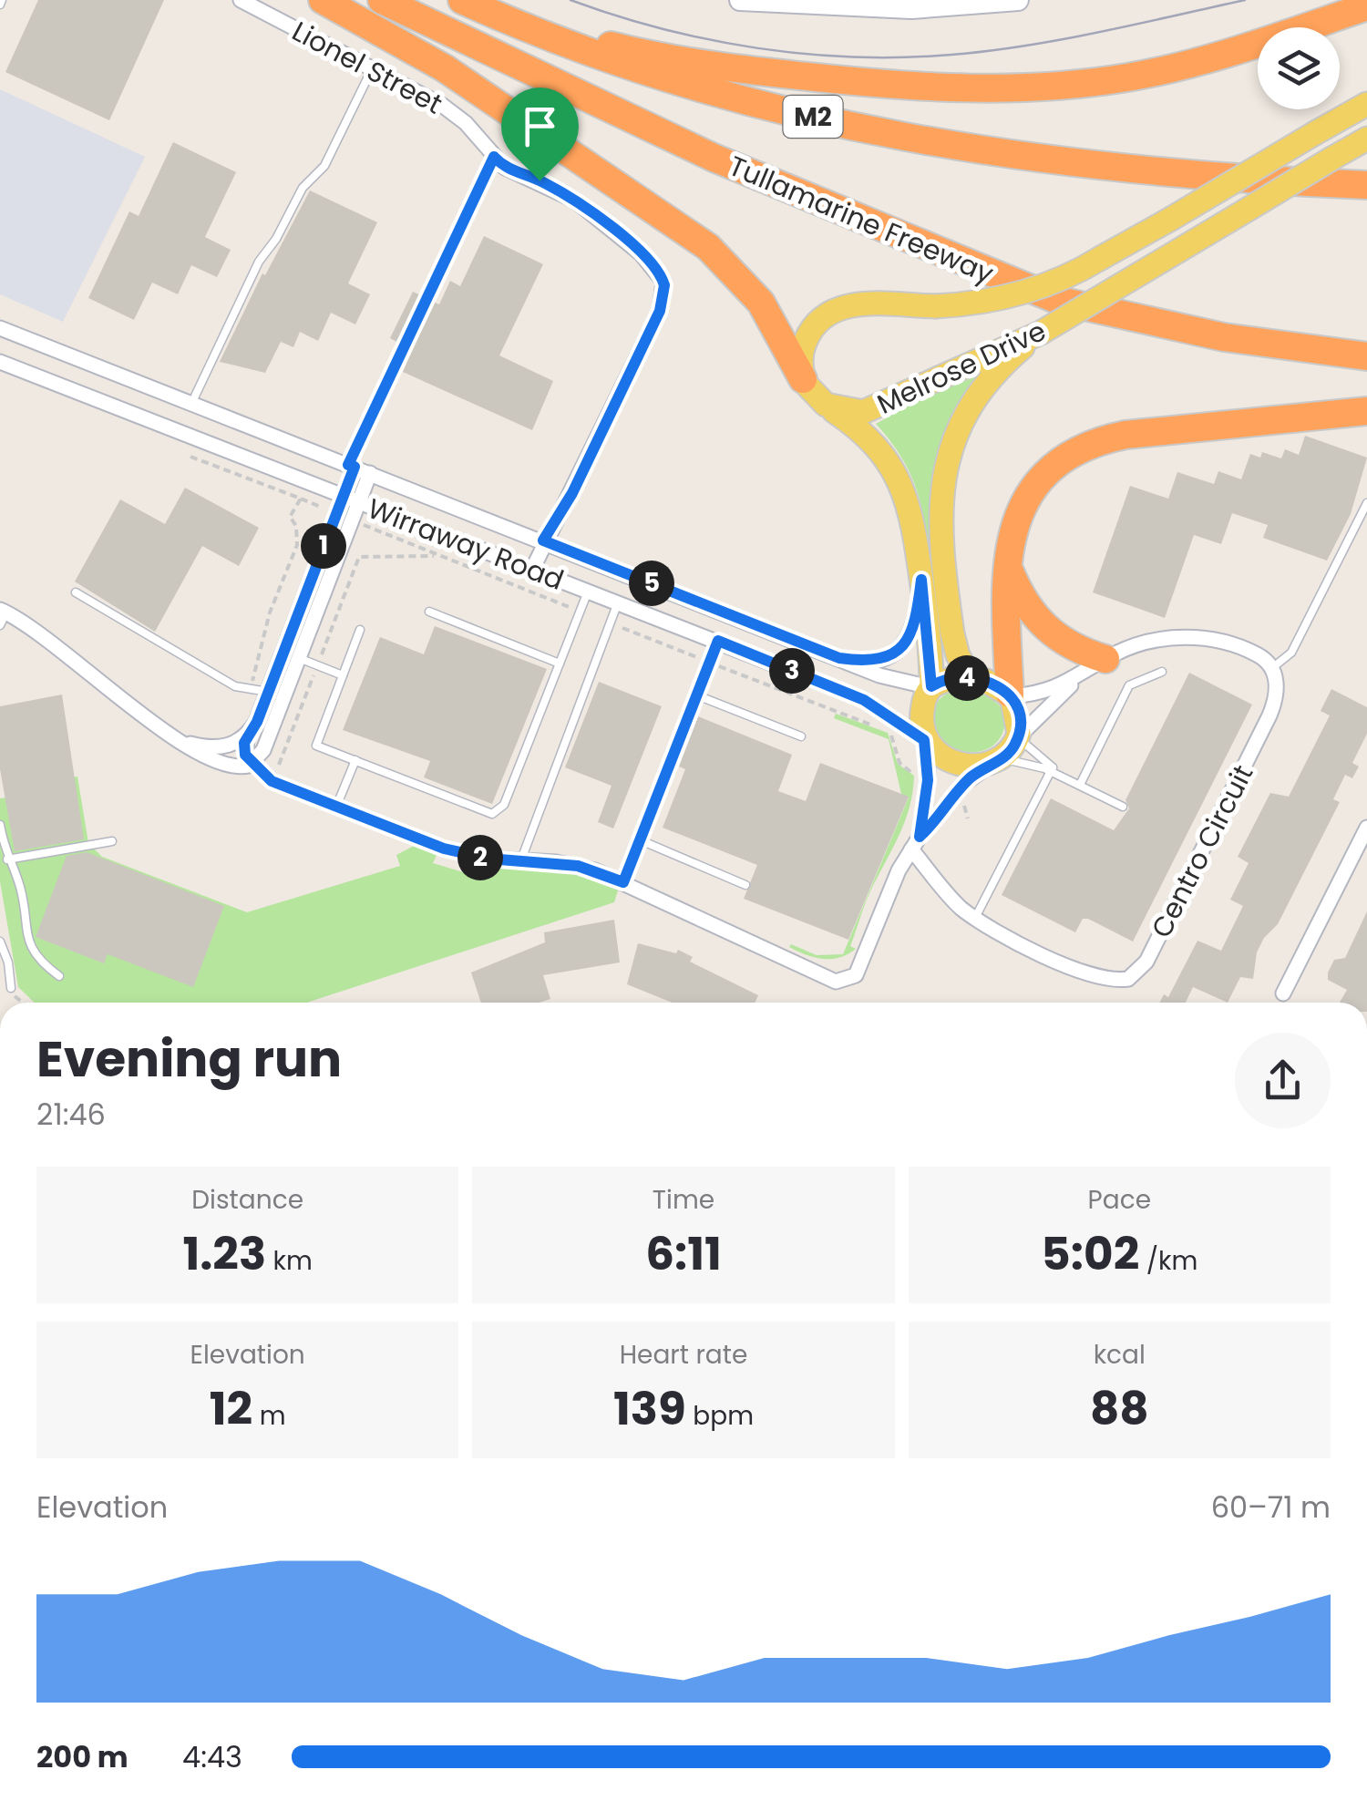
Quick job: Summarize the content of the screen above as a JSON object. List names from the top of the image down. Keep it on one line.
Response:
{"streets":{"highway":["M2","Tullamarine Freeway"],"main road":["Melrose Drive"],"street":["Lionel Street","Wirraway Road","Centro Circuit"]},"crossings":[["Lionel Street","Wirraway Road"]],"page":{"pins":["1","5","3","4","2"],"heading":["Evening run","21:46"],"stats":[["Distance","1.23 km"],["Time","6:11"],["Pace","5:02 /km"],["Elevation","12 m"],["Heart rate","139 bpm"],["kcal","88"]],"chart":["Elevation","60–71 m"],"list":[{"name":"200 m","note":"4:43"}]}}
